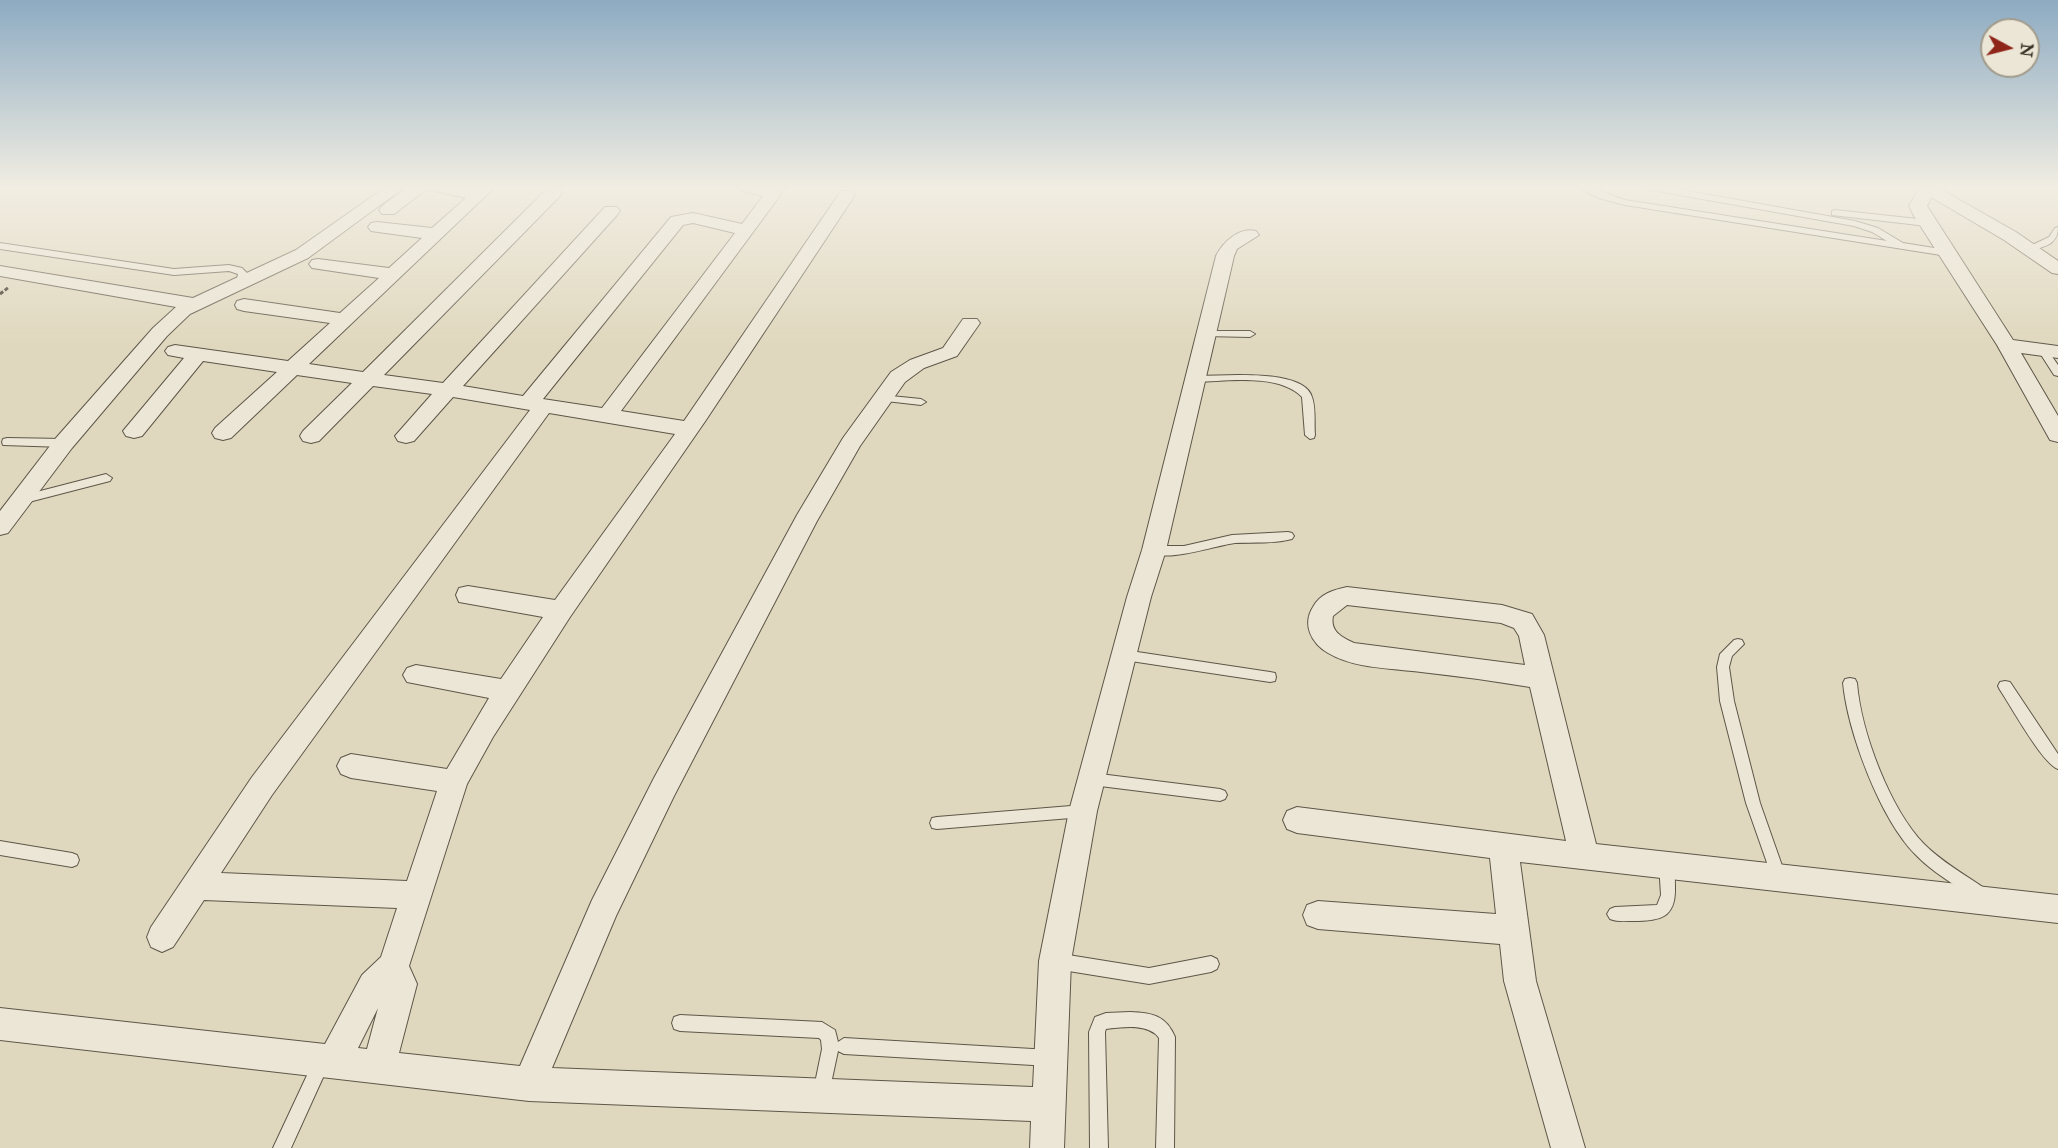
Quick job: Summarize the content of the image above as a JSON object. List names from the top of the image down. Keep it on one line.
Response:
{"north":"right"}
